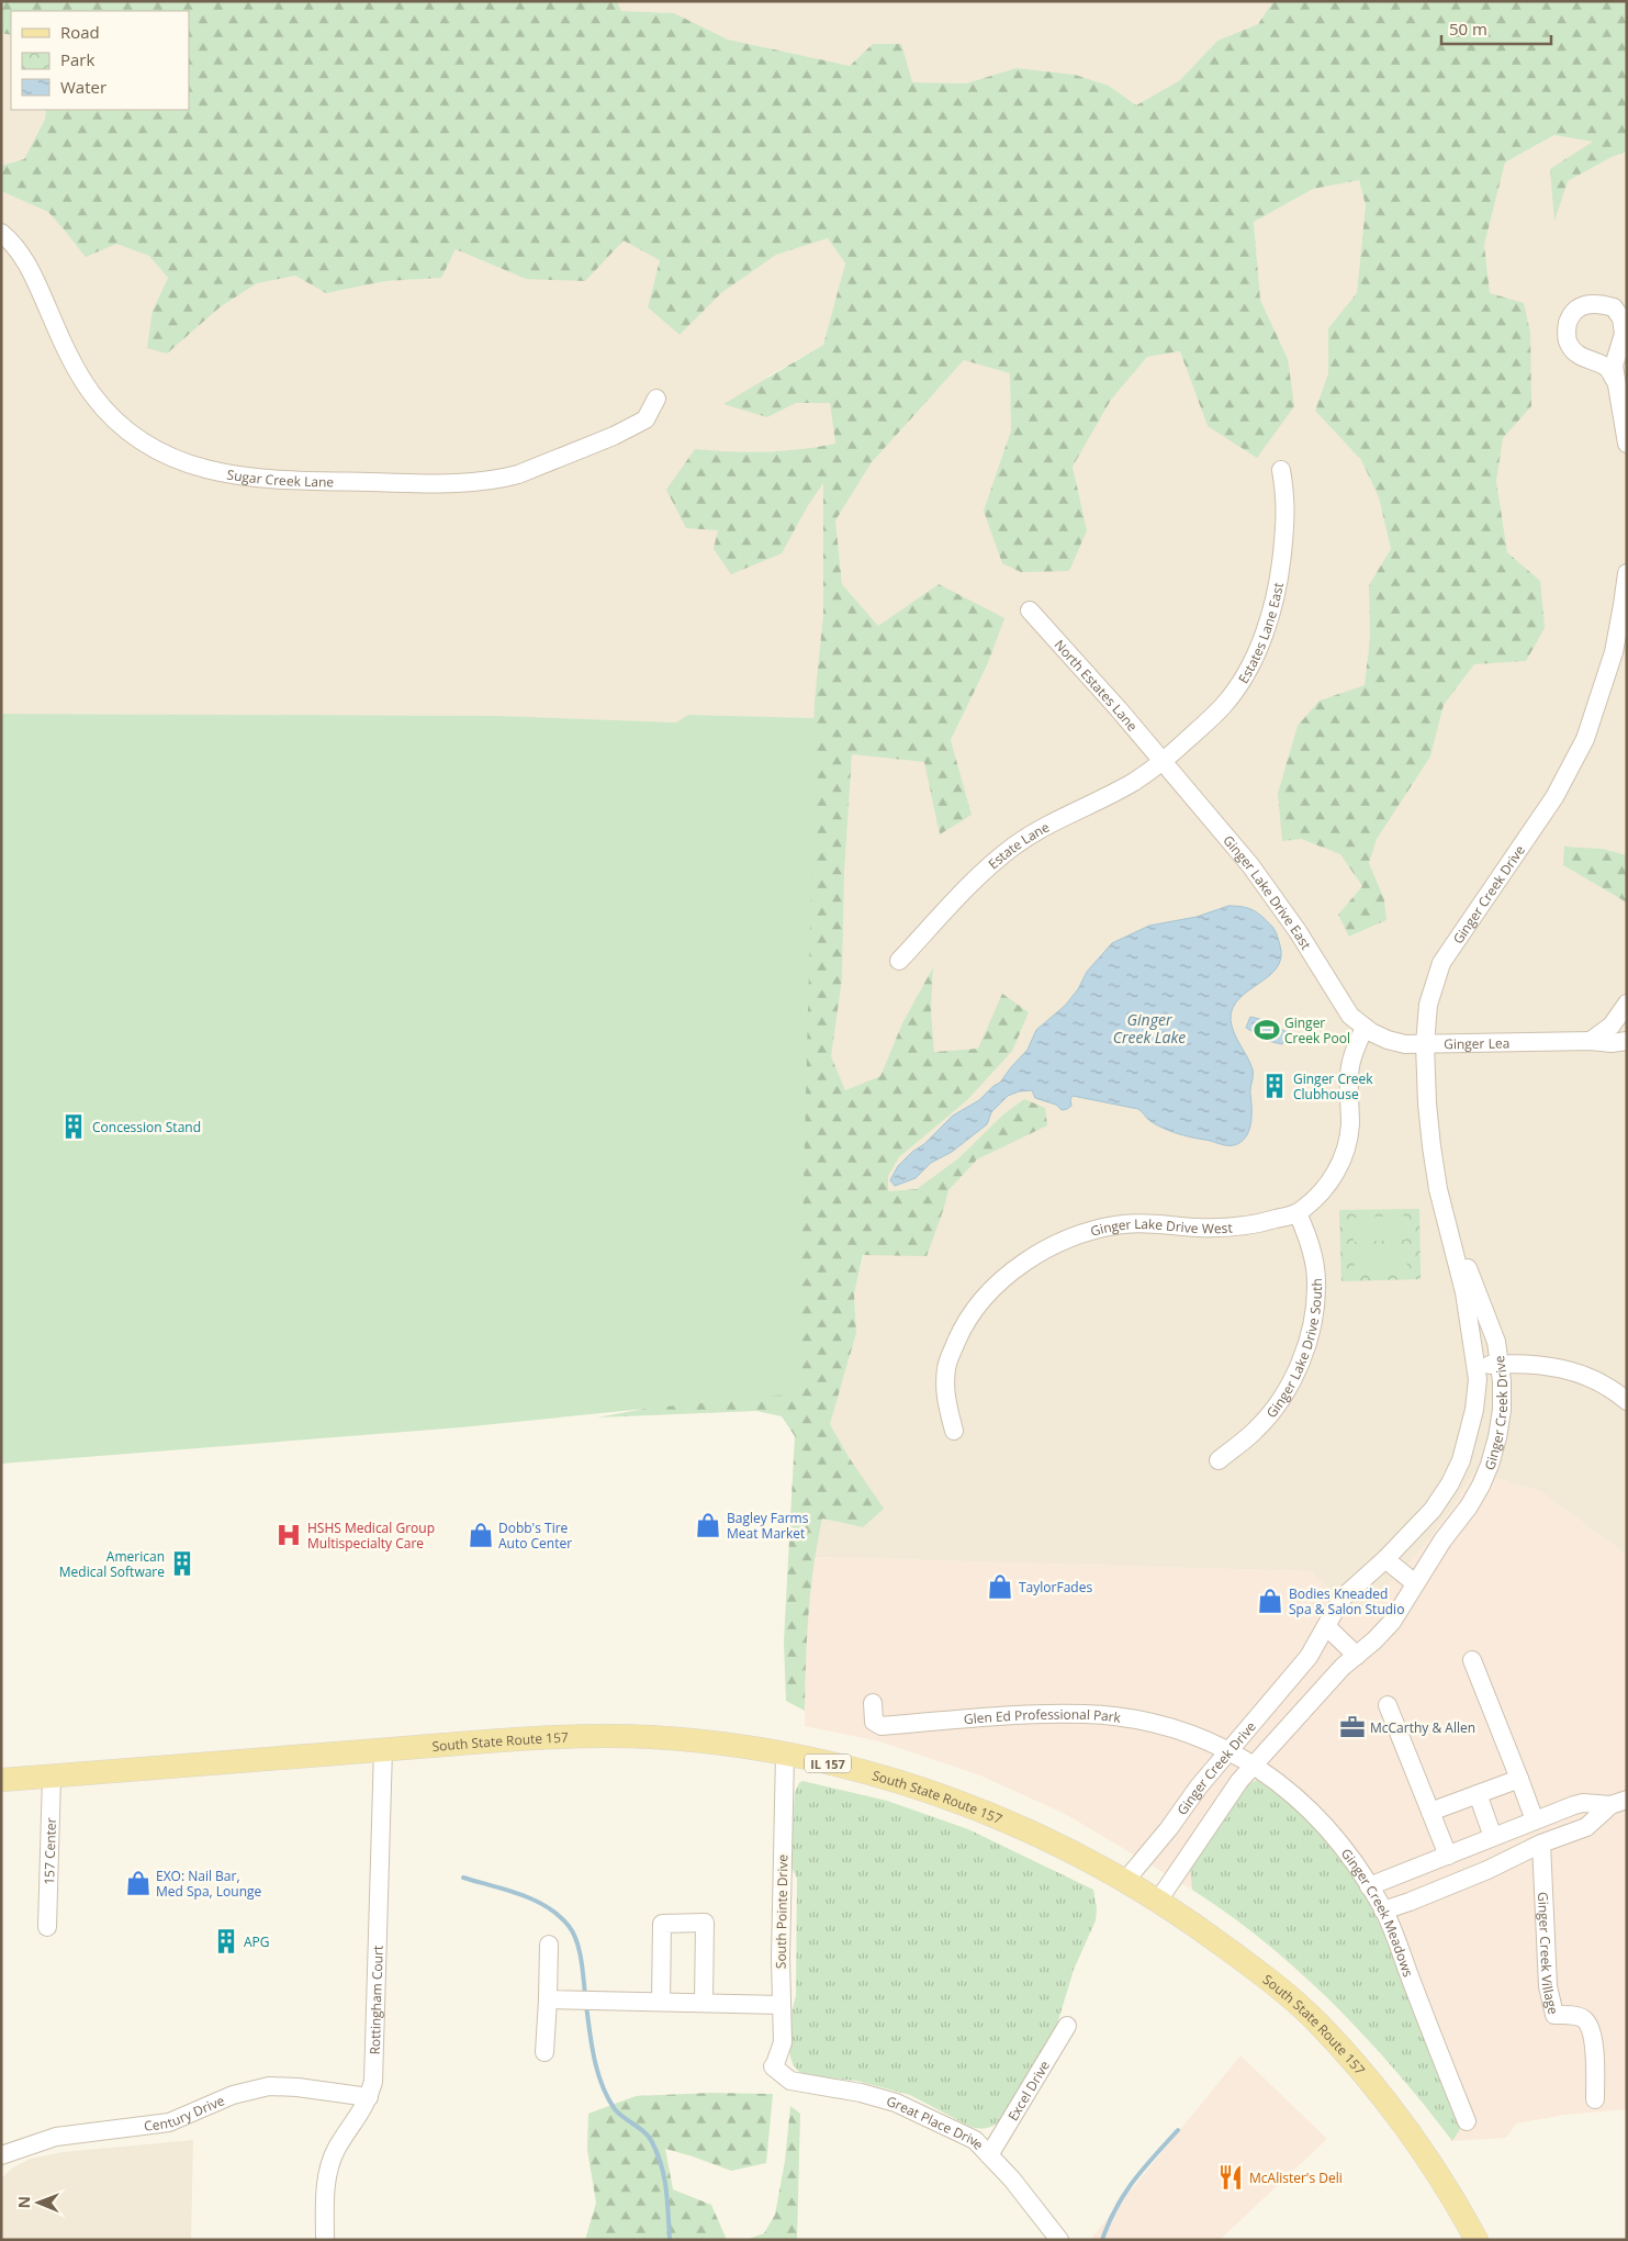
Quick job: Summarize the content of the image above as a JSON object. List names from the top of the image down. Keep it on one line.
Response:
{"streets":{"main road":["South State Route 157","IL 157"],"street":["Sugar Creek Lane","Estates Lane East","North Estates Lane","Estate Lane","Ginger Lake Drive East","Ginger Creek Drive","Ginger Lea","Ginger Lake Drive West","Ginger Lake Drive South","Glen Ed Professional Park","157 Center","South Pointe Drive","Ginger Creek Meadows","Ginger Creek Village","Rottingham Court","Excel Drive","Century Drive","Great Place Drive"]},"crossings":[["Estates Lane East","North Estates Lane"],["Estates Lane East","Estate Lane"],["Estates Lane East","Ginger Lake Drive East"],["North Estates Lane","Estate Lane"],["North Estates Lane","Ginger Lake Drive East"],["Estate Lane","Ginger Lake Drive East"],["Ginger Lake Drive East","Ginger Lea"],["Ginger Lake Drive East","Ginger Lake Drive West"],["Ginger Creek Drive","Ginger Lea"],["Ginger Creek Drive","Glen Ed Professional Park"],["Ginger Creek Drive","South State Route 157"],["Ginger Creek Drive","Ginger Creek Meadows"],["Ginger Lea","Ginger Lake Drive West"],["Ginger Lake Drive West","Ginger Lake Drive South"],["Glen Ed Professional Park","Ginger Creek Meadows"],["South State Route 157","157 Center"],["South State Route 157","South Pointe Drive"],["South State Route 157","Rottingham Court"],["South Pointe Drive","Great Place Drive"],["Rottingham Court","Century Drive"],["Excel Drive","Great Place Drive"]],"water":["Ginger Creek Lake"],"places":{"sports":["Ginger Creek Pool"],"building":["Ginger Creek Clubhouse","Concession Stand","American Medical Software","APG"],"shop":["Bagley Farms Meat Market","Dobb's Tire Auto Center","TaylorFades","Bodies Kneaded Spa & Salon Studio","EXO: Nail Bar, Med Spa, Lounge"],"hospital":["HSHS Medical Group Multispecialty Care"],"office":["McCarthy & Allen"],"restaurant":["McAlister's Deli"]},"legend":["Road","Park","Water"],"scale_bar":"50 m","north":"left"}
